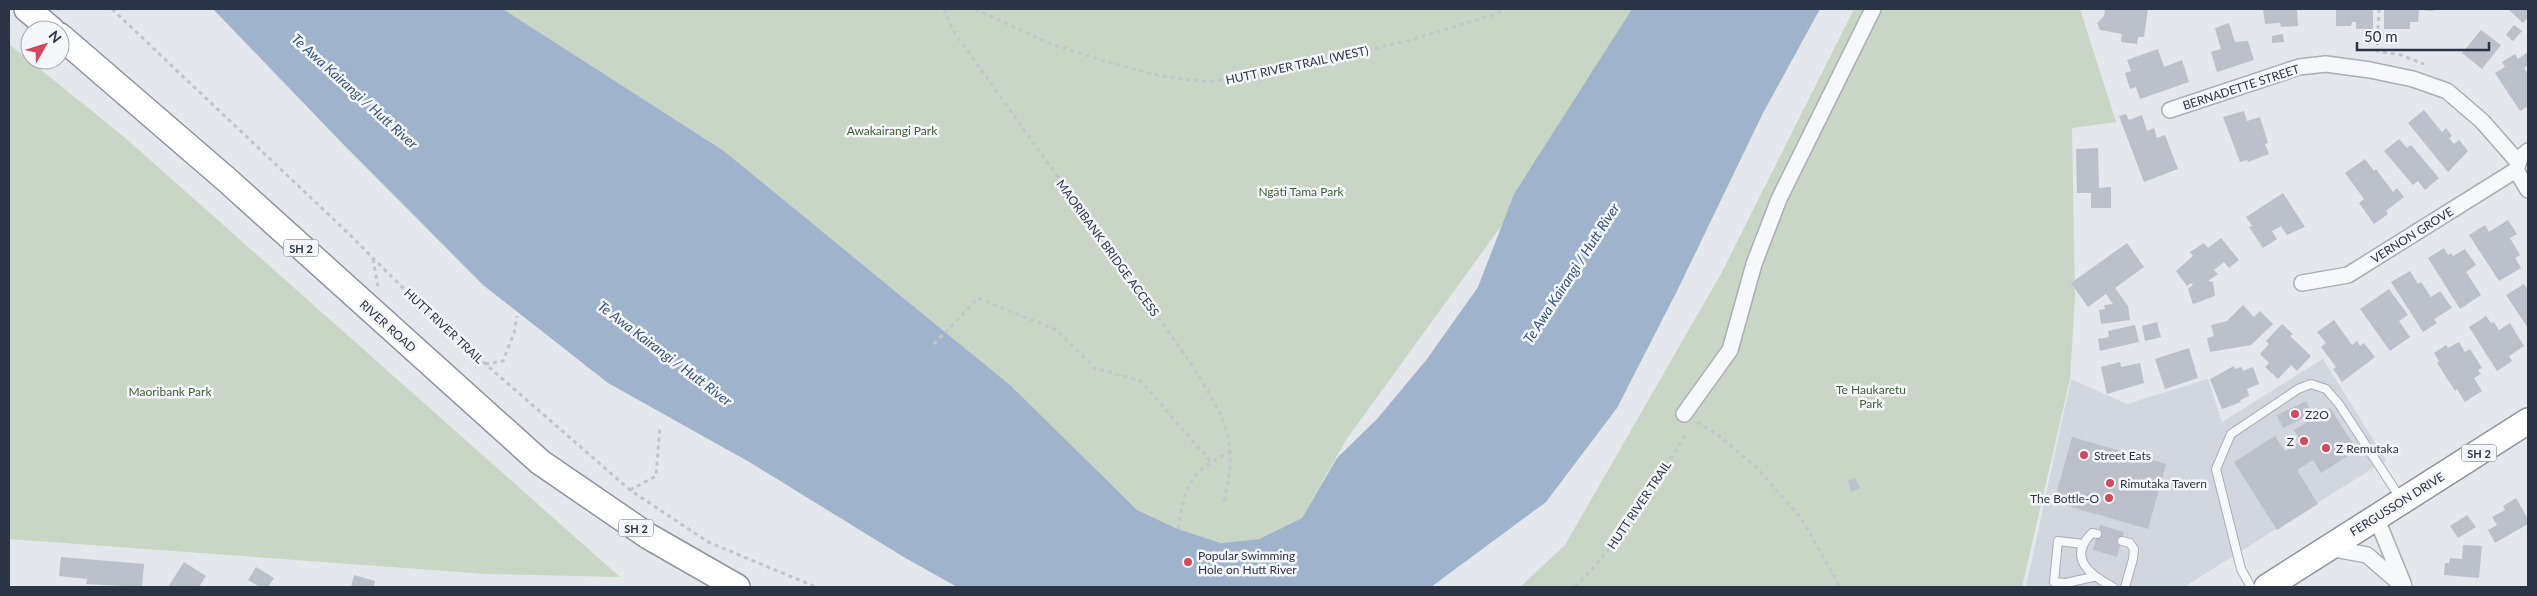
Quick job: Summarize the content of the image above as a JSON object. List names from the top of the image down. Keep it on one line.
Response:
{"streets":{"highway":["SH 2","RIVER ROAD","FERGUSSON DRIVE"],"street":["BERNADETTE STREET","VERNON GROVE"],"path":["HUTT RIVER TRAIL (WEST)","MAORIBANK BRIDGE ACCESS","HUTT RIVER TRAIL"]},"crossings":[["BERNADETTE STREET","VERNON GROVE"]],"water":["Te Awa Kairangi / Hutt River"],"parks":["Awakairangi Park","Ngāti Tama Park","Te Haukaretu Park","Maoribank Park"],"places":["Z2O","Z","Z Remutaka","Street Eats","Rimutaka Tavern","The Bottle-O","Popular Swimming Hole on Hutt River"],"scale_bar":"50 m","north":"top right"}
